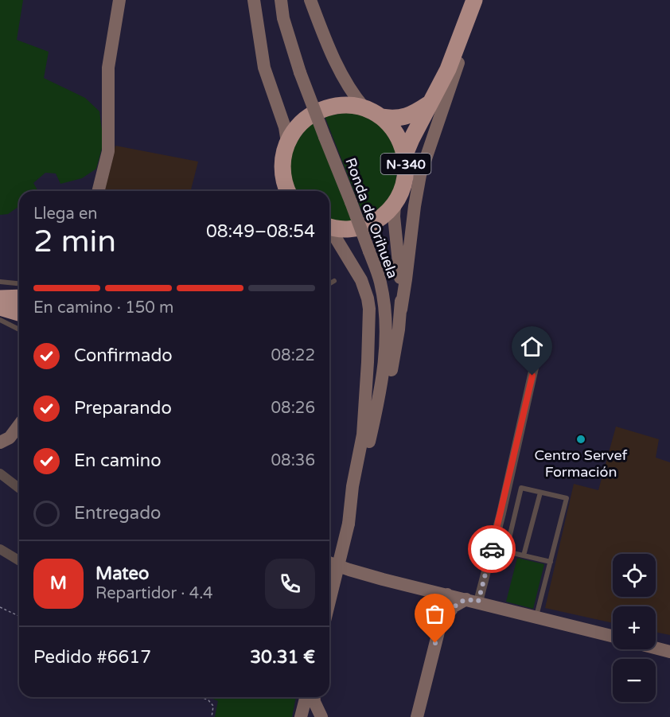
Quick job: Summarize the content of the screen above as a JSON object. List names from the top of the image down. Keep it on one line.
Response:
{"streets":{"highway":["N-340"],"main road":["Ronda de Orihuela"]},"places":["Centro Servef Formación"],"page":{"heading":["2 min","Llega en","08:49–08:54"],"panel":["Mateo","Repartidor · 4.4","Pedido #6617","30.31 €"],"bar":"En camino · 150 m","list":[["Confirmado","08:22"],["Preparando","08:26"],["En camino","08:36"],"Entregado"],"map_buttons":["+","−"],"round":"M"}}
